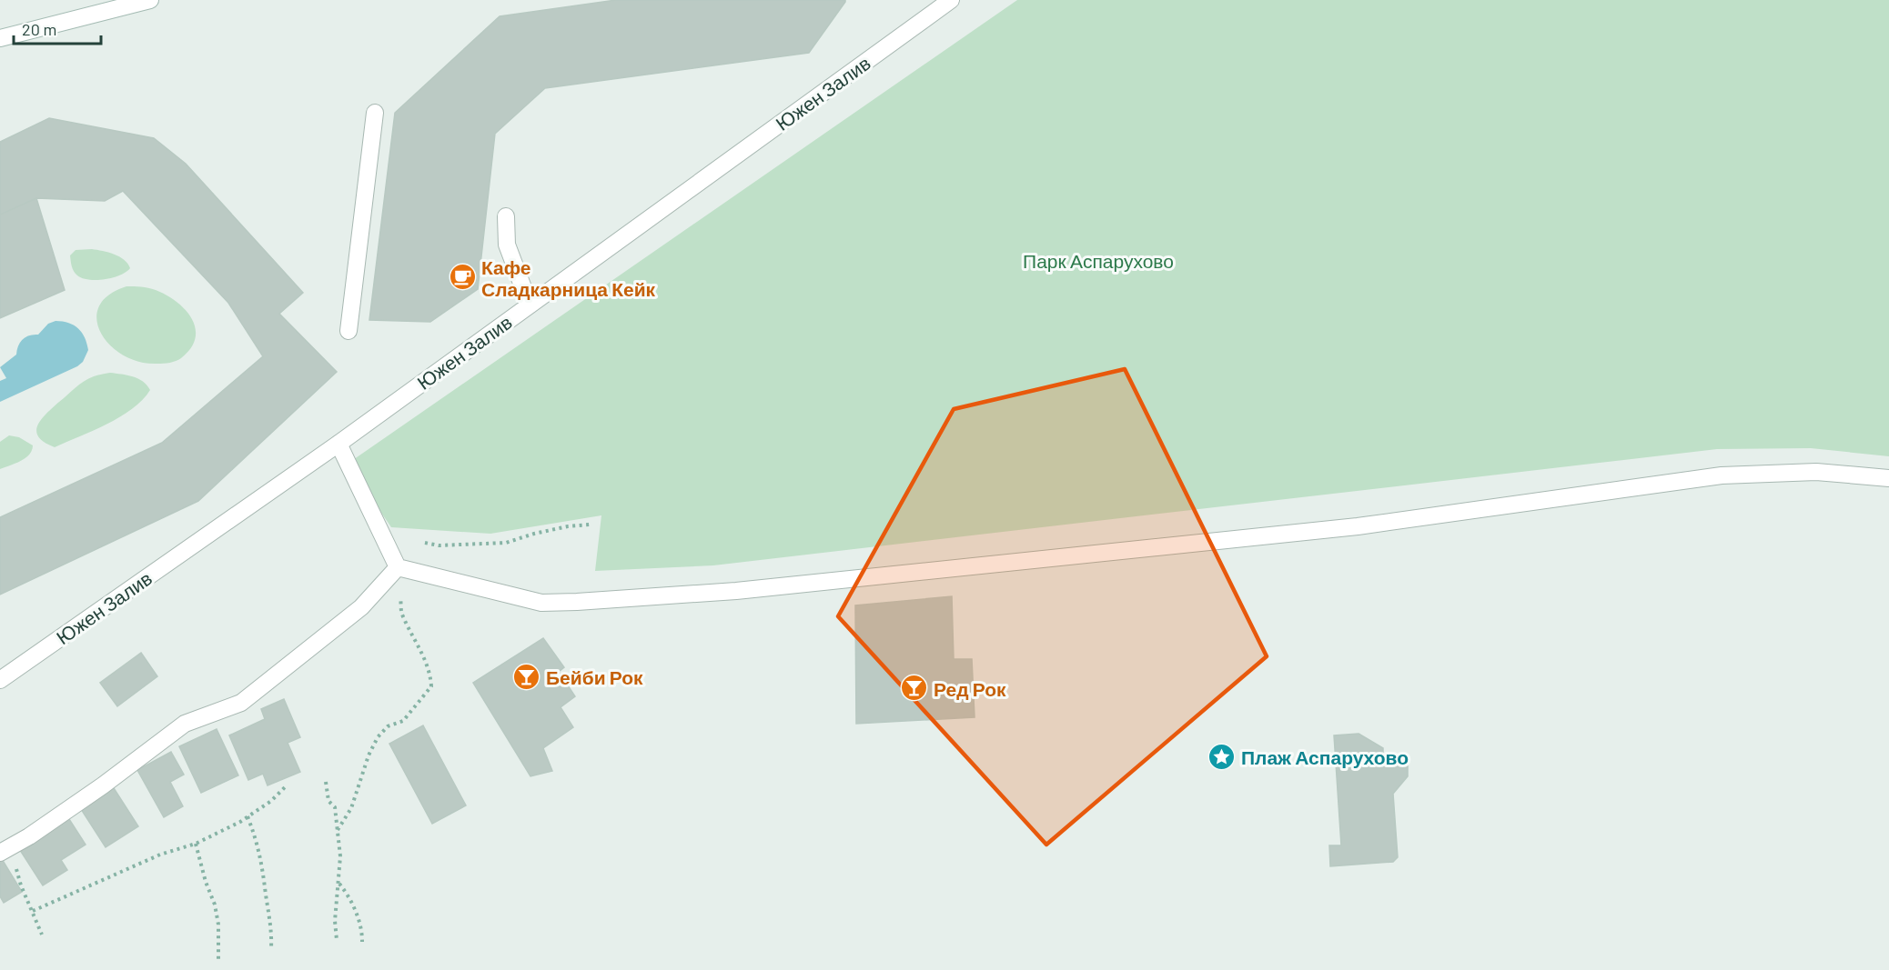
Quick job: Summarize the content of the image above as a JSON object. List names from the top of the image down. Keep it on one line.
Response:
{"streets":{"street":["Южен Залив"]},"parks":["Парк Аспарухово"],"places":{"cafe":["Кафе Сладкарница Кейк"],"bar":["Бейби Рок","Ред Рок"],"place":["Плаж Аспарухово"]},"scale_bar":"20 m"}
